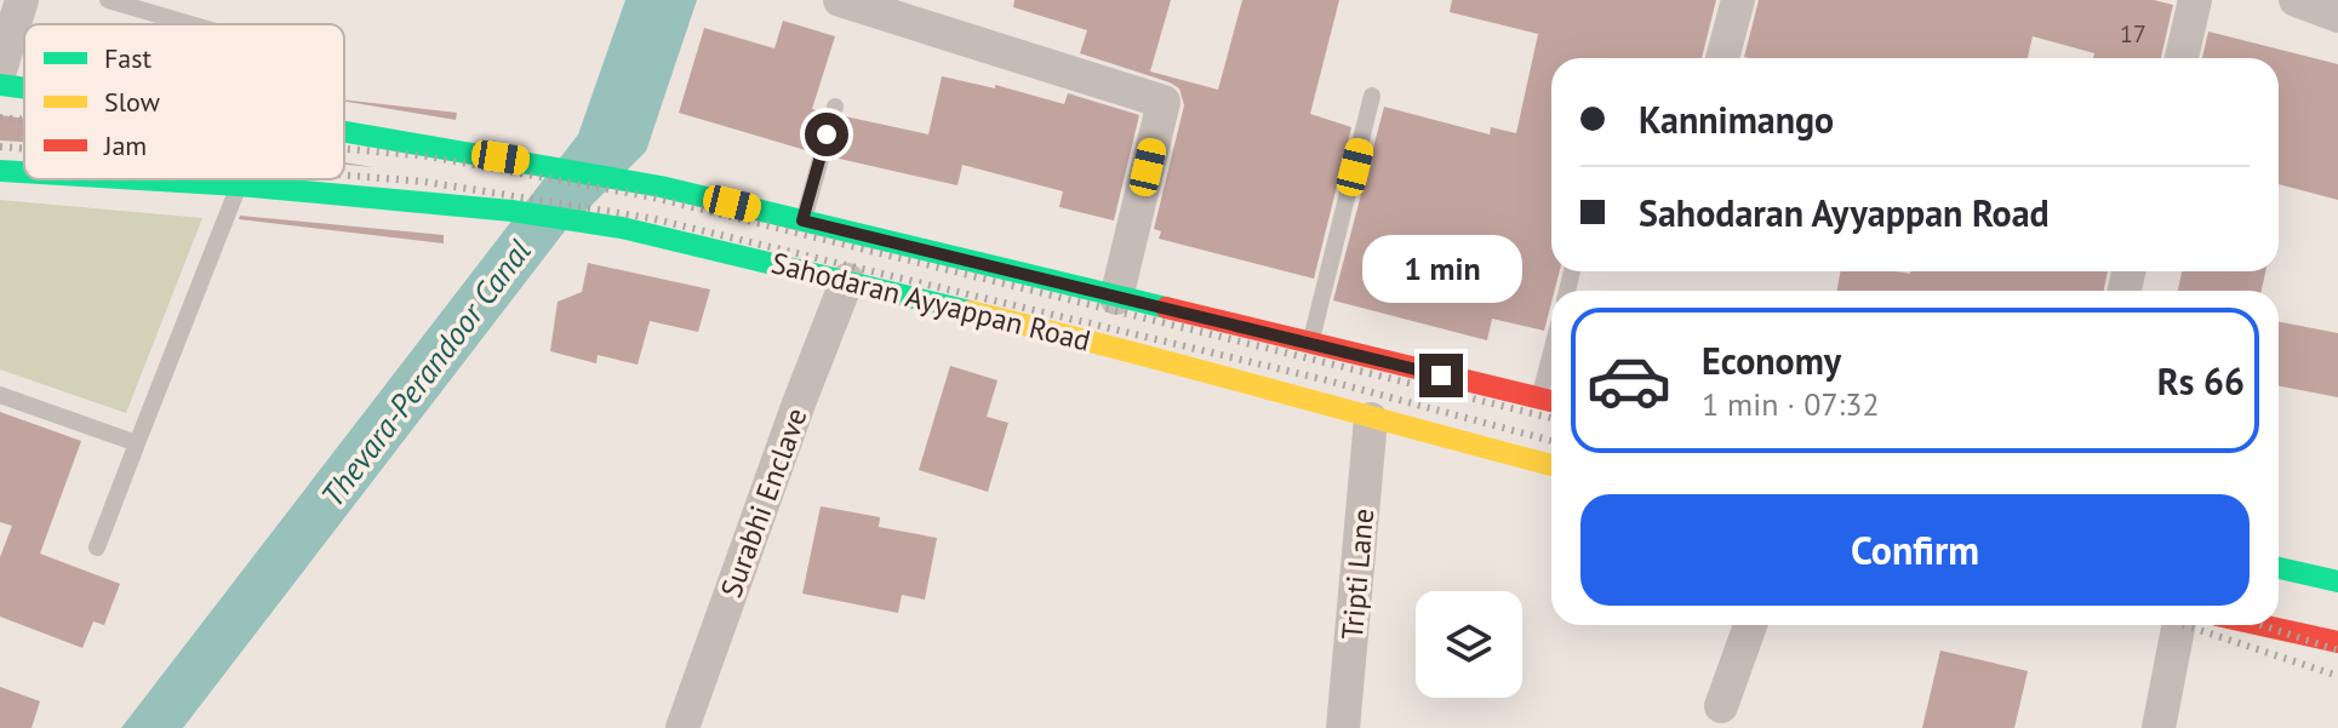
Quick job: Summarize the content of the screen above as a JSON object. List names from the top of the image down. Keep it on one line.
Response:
{"streets":{"main road":["Sahodaran Ayyappan Road"],"street":["Surabhi Enclave","Tripti Lane"]},"crossings":[["Sahodaran Ayyappan Road","Surabhi Enclave"],["Sahodaran Ayyappan Road","Tripti Lane"]],"water":["Thevara-Perandoor Canal"],"house_numbers":["17"],"legend":["Fast","Slow","Jam"],"page":{"banner":["Kannimango","Sahodaran Ayyappan Road"],"bubble":"1 min","list":[{"name":"Economy","note":"1 min · 07:32","value":"Rs 66"}],"buttons":"Confirm"}}
